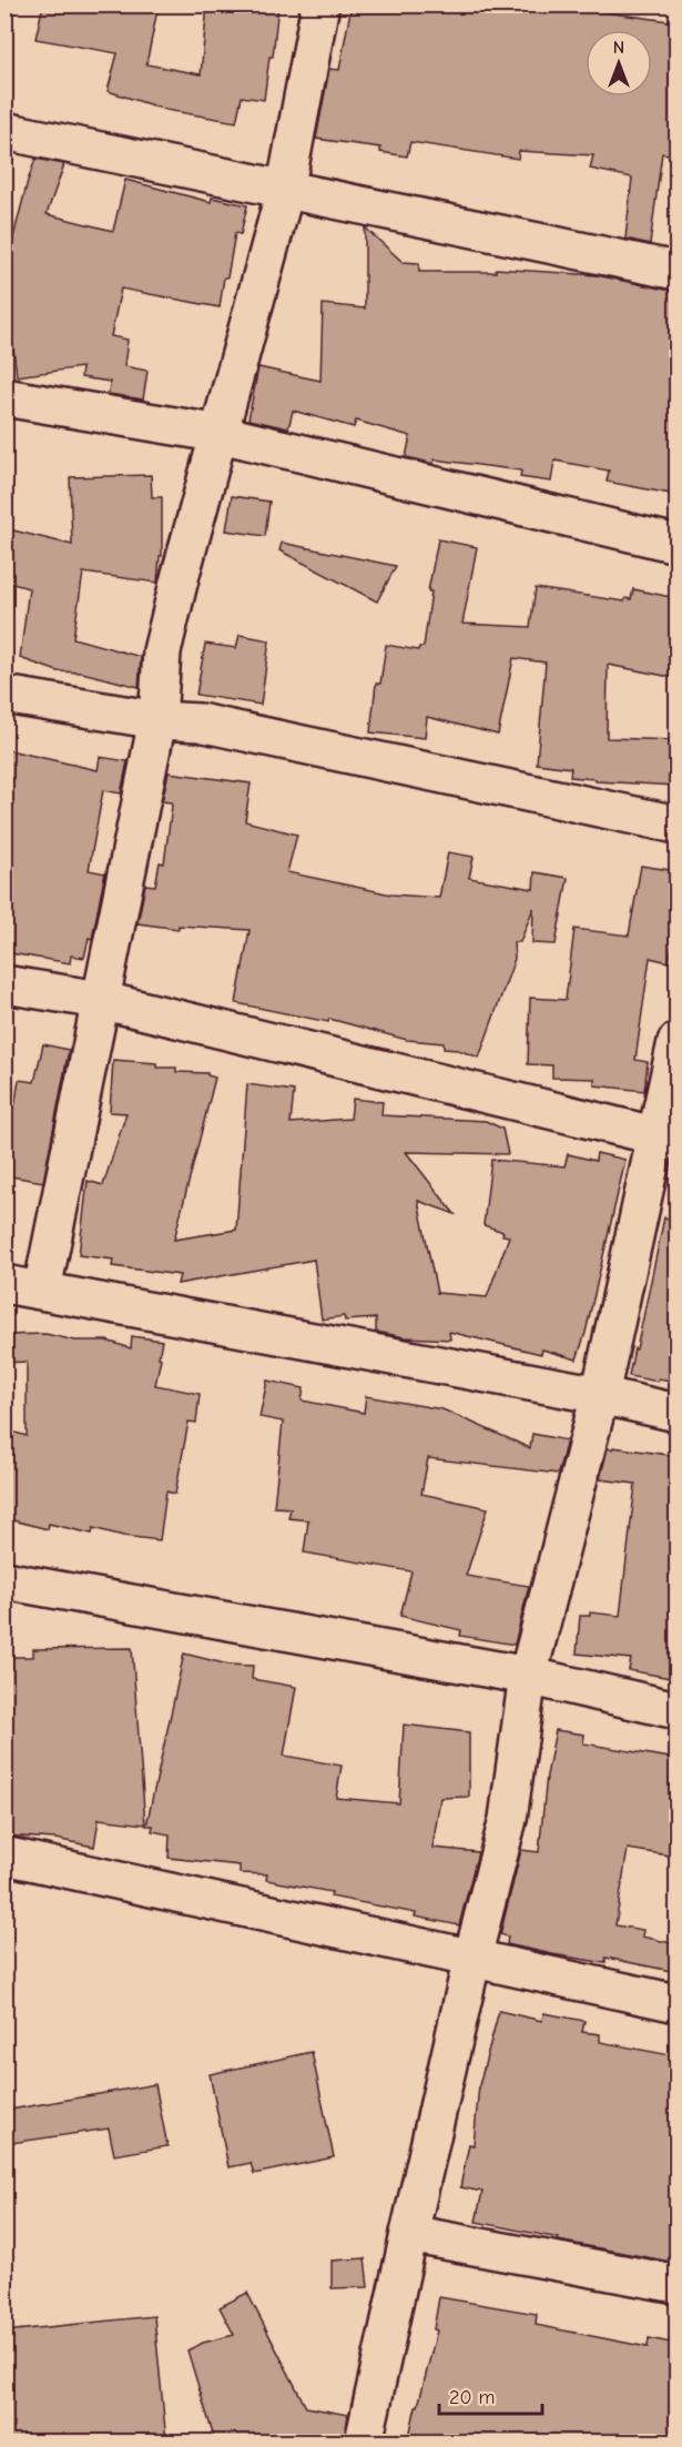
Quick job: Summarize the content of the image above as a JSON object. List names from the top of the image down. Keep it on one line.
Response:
{"scale_bar":"20 m","north":"top"}
